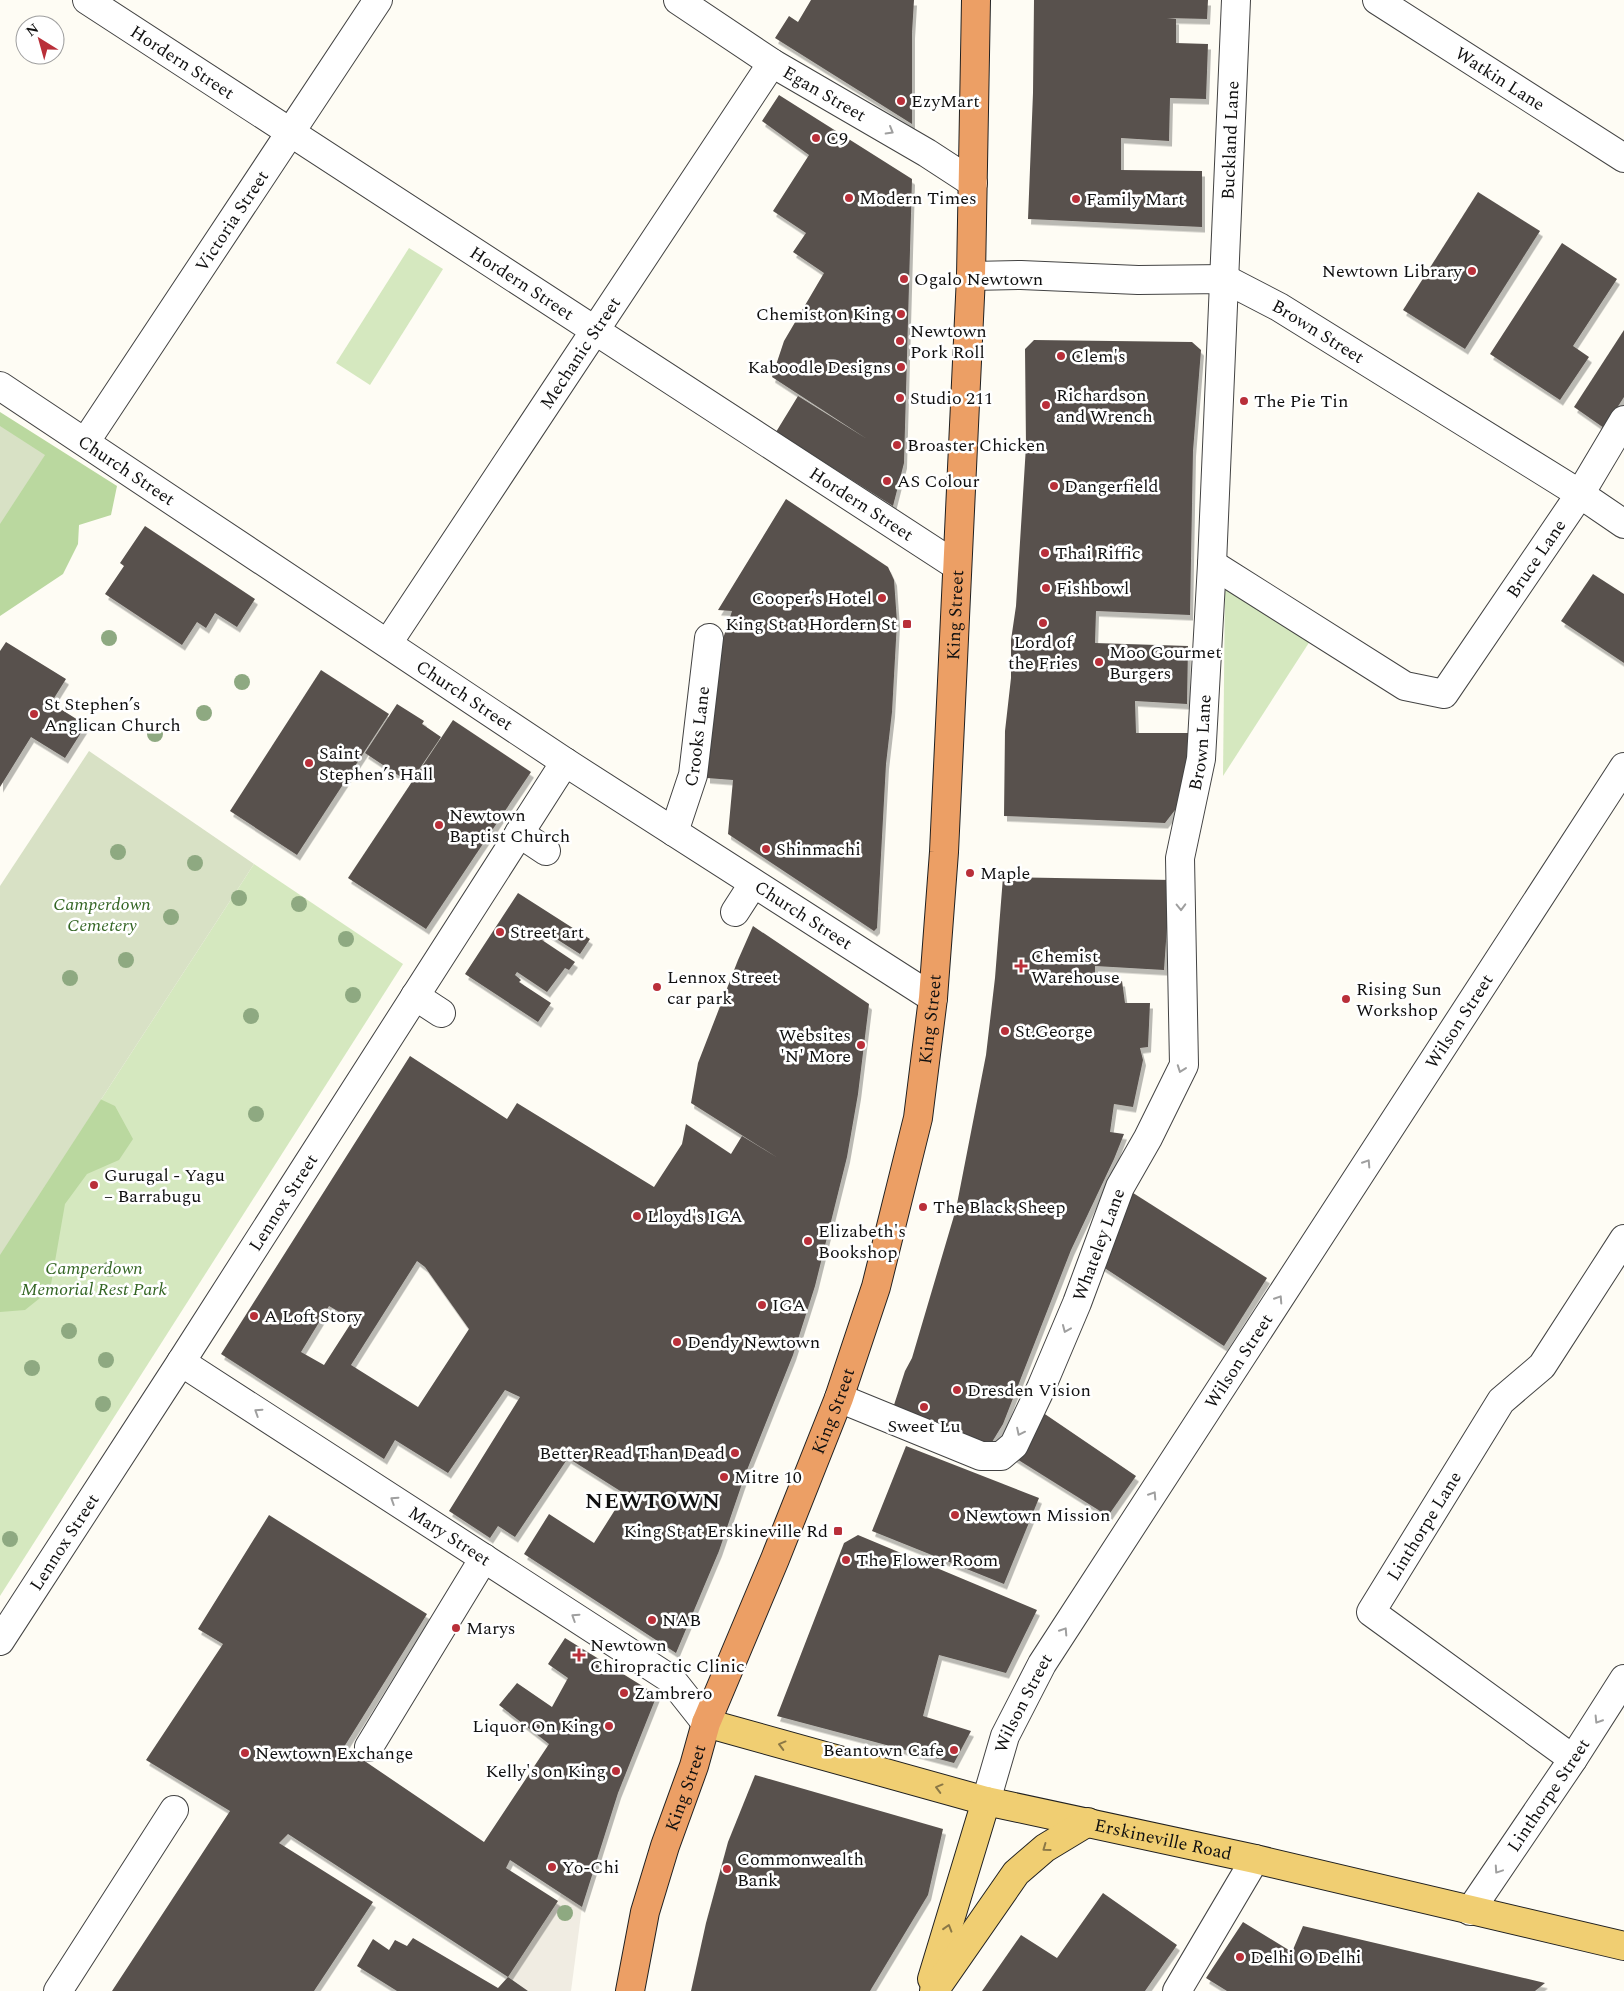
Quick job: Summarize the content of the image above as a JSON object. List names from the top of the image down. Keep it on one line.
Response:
{"streets":{"highway":["King Street"],"main road":["Wilson Street","Erskineville Road"],"street":["Hordern Street","Watkin Lane","Egan Street","Buckland Lane","Victoria Street","Brown Street","Mechanic Street","Church Street","Bruce Lane","Crooks Lane","Brown Lane","Lennox Street","Whateley Lane","Linthorpe Lane","Mary Street","Linthorpe Street"]},"crossings":[["Hordern Street","Victoria Street"],["Hordern Street","Mechanic Street"],["Hordern Street","King Street"],["Egan Street","Mechanic Street"],["Egan Street","King Street"],["Buckland Lane","Brown Street"],["Buckland Lane","Brown Lane"],["Victoria Street","Church Street"],["Brown Street","Bruce Lane"],["Brown Street","King Street"],["Brown Street","Brown Lane"],["Mechanic Street","Church Street"],["Church Street","King Street"],["Church Street","Crooks Lane"],["Church Street","Lennox Street"],["Bruce Lane","Brown Lane"],["King Street","Whateley Lane"],["King Street","Mary Street"],["King Street","Erskineville Road"],["Brown Lane","Whateley Lane"],["Wilson Street","Erskineville Road"],["Lennox Street","Mary Street"],["Linthorpe Lane","Linthorpe Street"],["Mary Street","Erskineville Road"],["Linthorpe Street","Erskineville Road"]],"one_way":["Egan Street","Wilson Street","Mary Street","Linthorpe Street"],"districts":["NEWTOWN"],"parks":["Camperdown Cemetery","Camperdown Memorial Rest Park"],"places":{"other":["EzyMart","C9","Modern Times","Family Mart","Newtown Library","Ogalo Newtown","Chemist on King","Newtown Pork Roll","Clem's","Kaboodle Designs","Studio 211","The Pie Tin","Richardson and Wrench","Broaster Chicken","AS Colour","Dangerfield","Thai Riffic","Fishbowl","Cooper's Hotel","Lord of the Fries","Moo Gourmet Burgers","St Stephen’s Anglican Church","Saint Stephen’s Hall","Newtown Baptist Church","Shinmachi","Maple","Street art","Lennox Street car park","Rising Sun Workshop","St.George","Websites 'N' More","Gurugal - Yagu – Barrabugu","The Black Sheep","Lloyd's IGA","Elizabeth's Bookshop","IGA","A Loft Story","Dendy Newtown","Dresden Vision","Sweet Lu","Better Read Than Dead","Mitre 10","Newtown Mission","The Flower Room","NAB","Marys","Zambrero","Liquor On King","Beantown Cafe","Newtown Exchange","Kelly's on King","Yo-Chi","Commonwealth Bank","Delhi O Delhi"],"transit":["King St at Hordern St","King St at Erskineville Rd"],"health":["Chemist Warehouse","Newtown Chiropractic Clinic"]},"north":"top left"}
